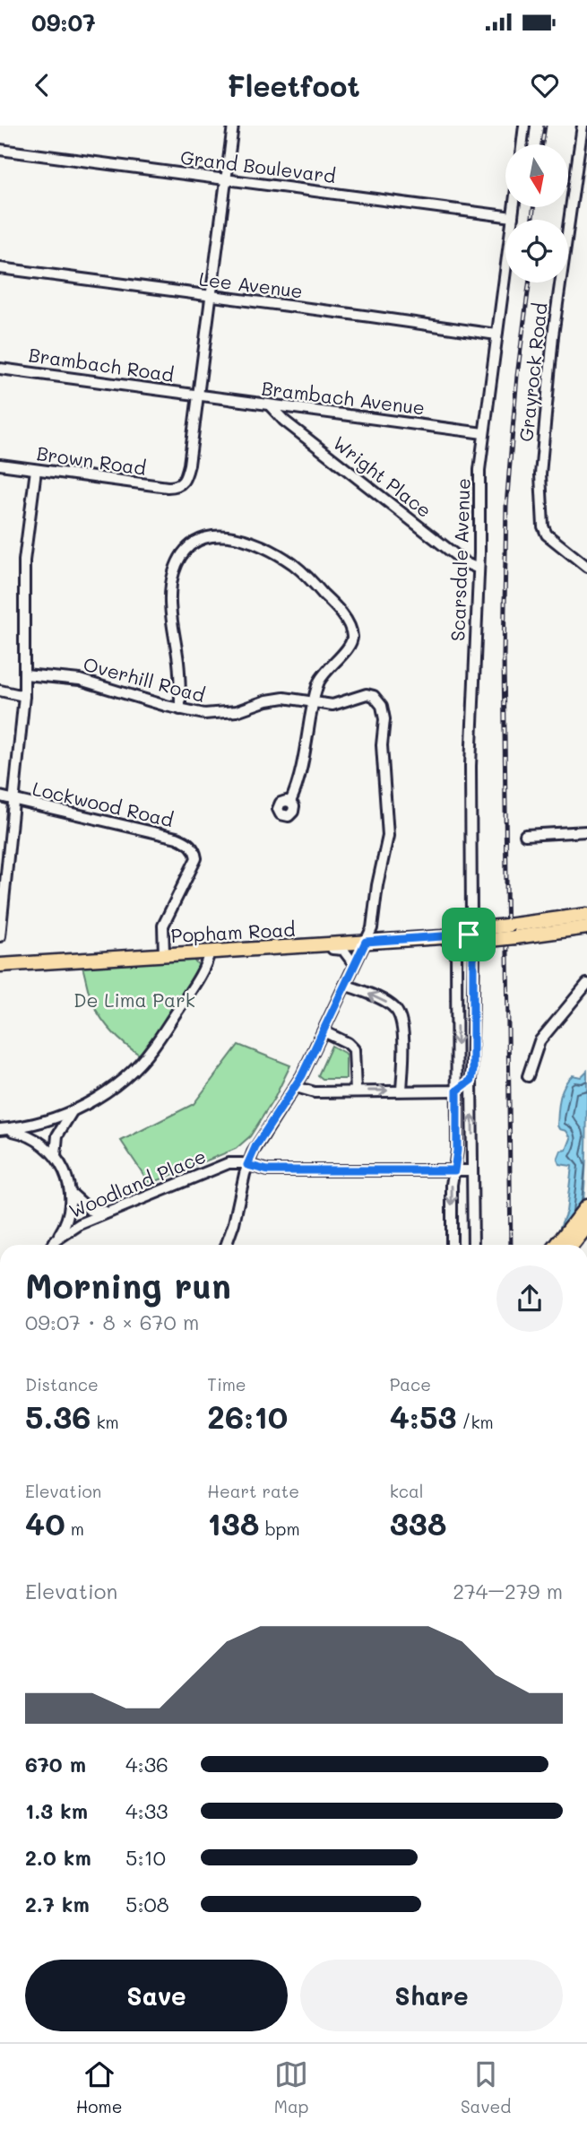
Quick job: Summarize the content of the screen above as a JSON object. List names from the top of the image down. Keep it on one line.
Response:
{"streets":{"main road":["Popham Road"],"street":["Grand Boulevard","Lee Avenue","Brambach Road","Grayrock Road","Brambach Avenue","Brown Road","Wright Place","Scarsdale Avenue","Overhill Road","Lockwood Road","Woodland Place"]},"crossings":[["Grand Boulevard","Scarsdale Avenue"],["Lee Avenue","Scarsdale Avenue"],["Brambach Road","Brambach Avenue"],["Brambach Road","Brown Road"],["Brambach Avenue","Brown Road"],["Brambach Avenue","Wright Place"],["Brambach Avenue","Scarsdale Avenue"],["Wright Place","Scarsdale Avenue"],["Scarsdale Avenue","Popham Road"],["Overhill Road","Popham Road"],["Lockwood Road","Popham Road"]],"parks":["De Lima Park"],"north":"bottom","page":{"status":"09:07","header":"Fleetfoot","heading":["Morning run","09:07 · 8 × 670 m"],"stats":[["Distance","5.36 km"],["Time","26:10"],["Pace","4:53 /km"],["Elevation","40 m"],["Heart rate","138 bpm"],["kcal","338"]],"chart":["Elevation","274–279 m"],"list":[{"name":"670 m","note":"4:36"},{"name":"1.3 km","note":"4:33"},{"name":"2.0 km","note":"5:10"},{"name":"2.7 km","note":"5:08"}],"buttons":["Save","Share"],"tabs":["Home","Map","Saved"]}}
